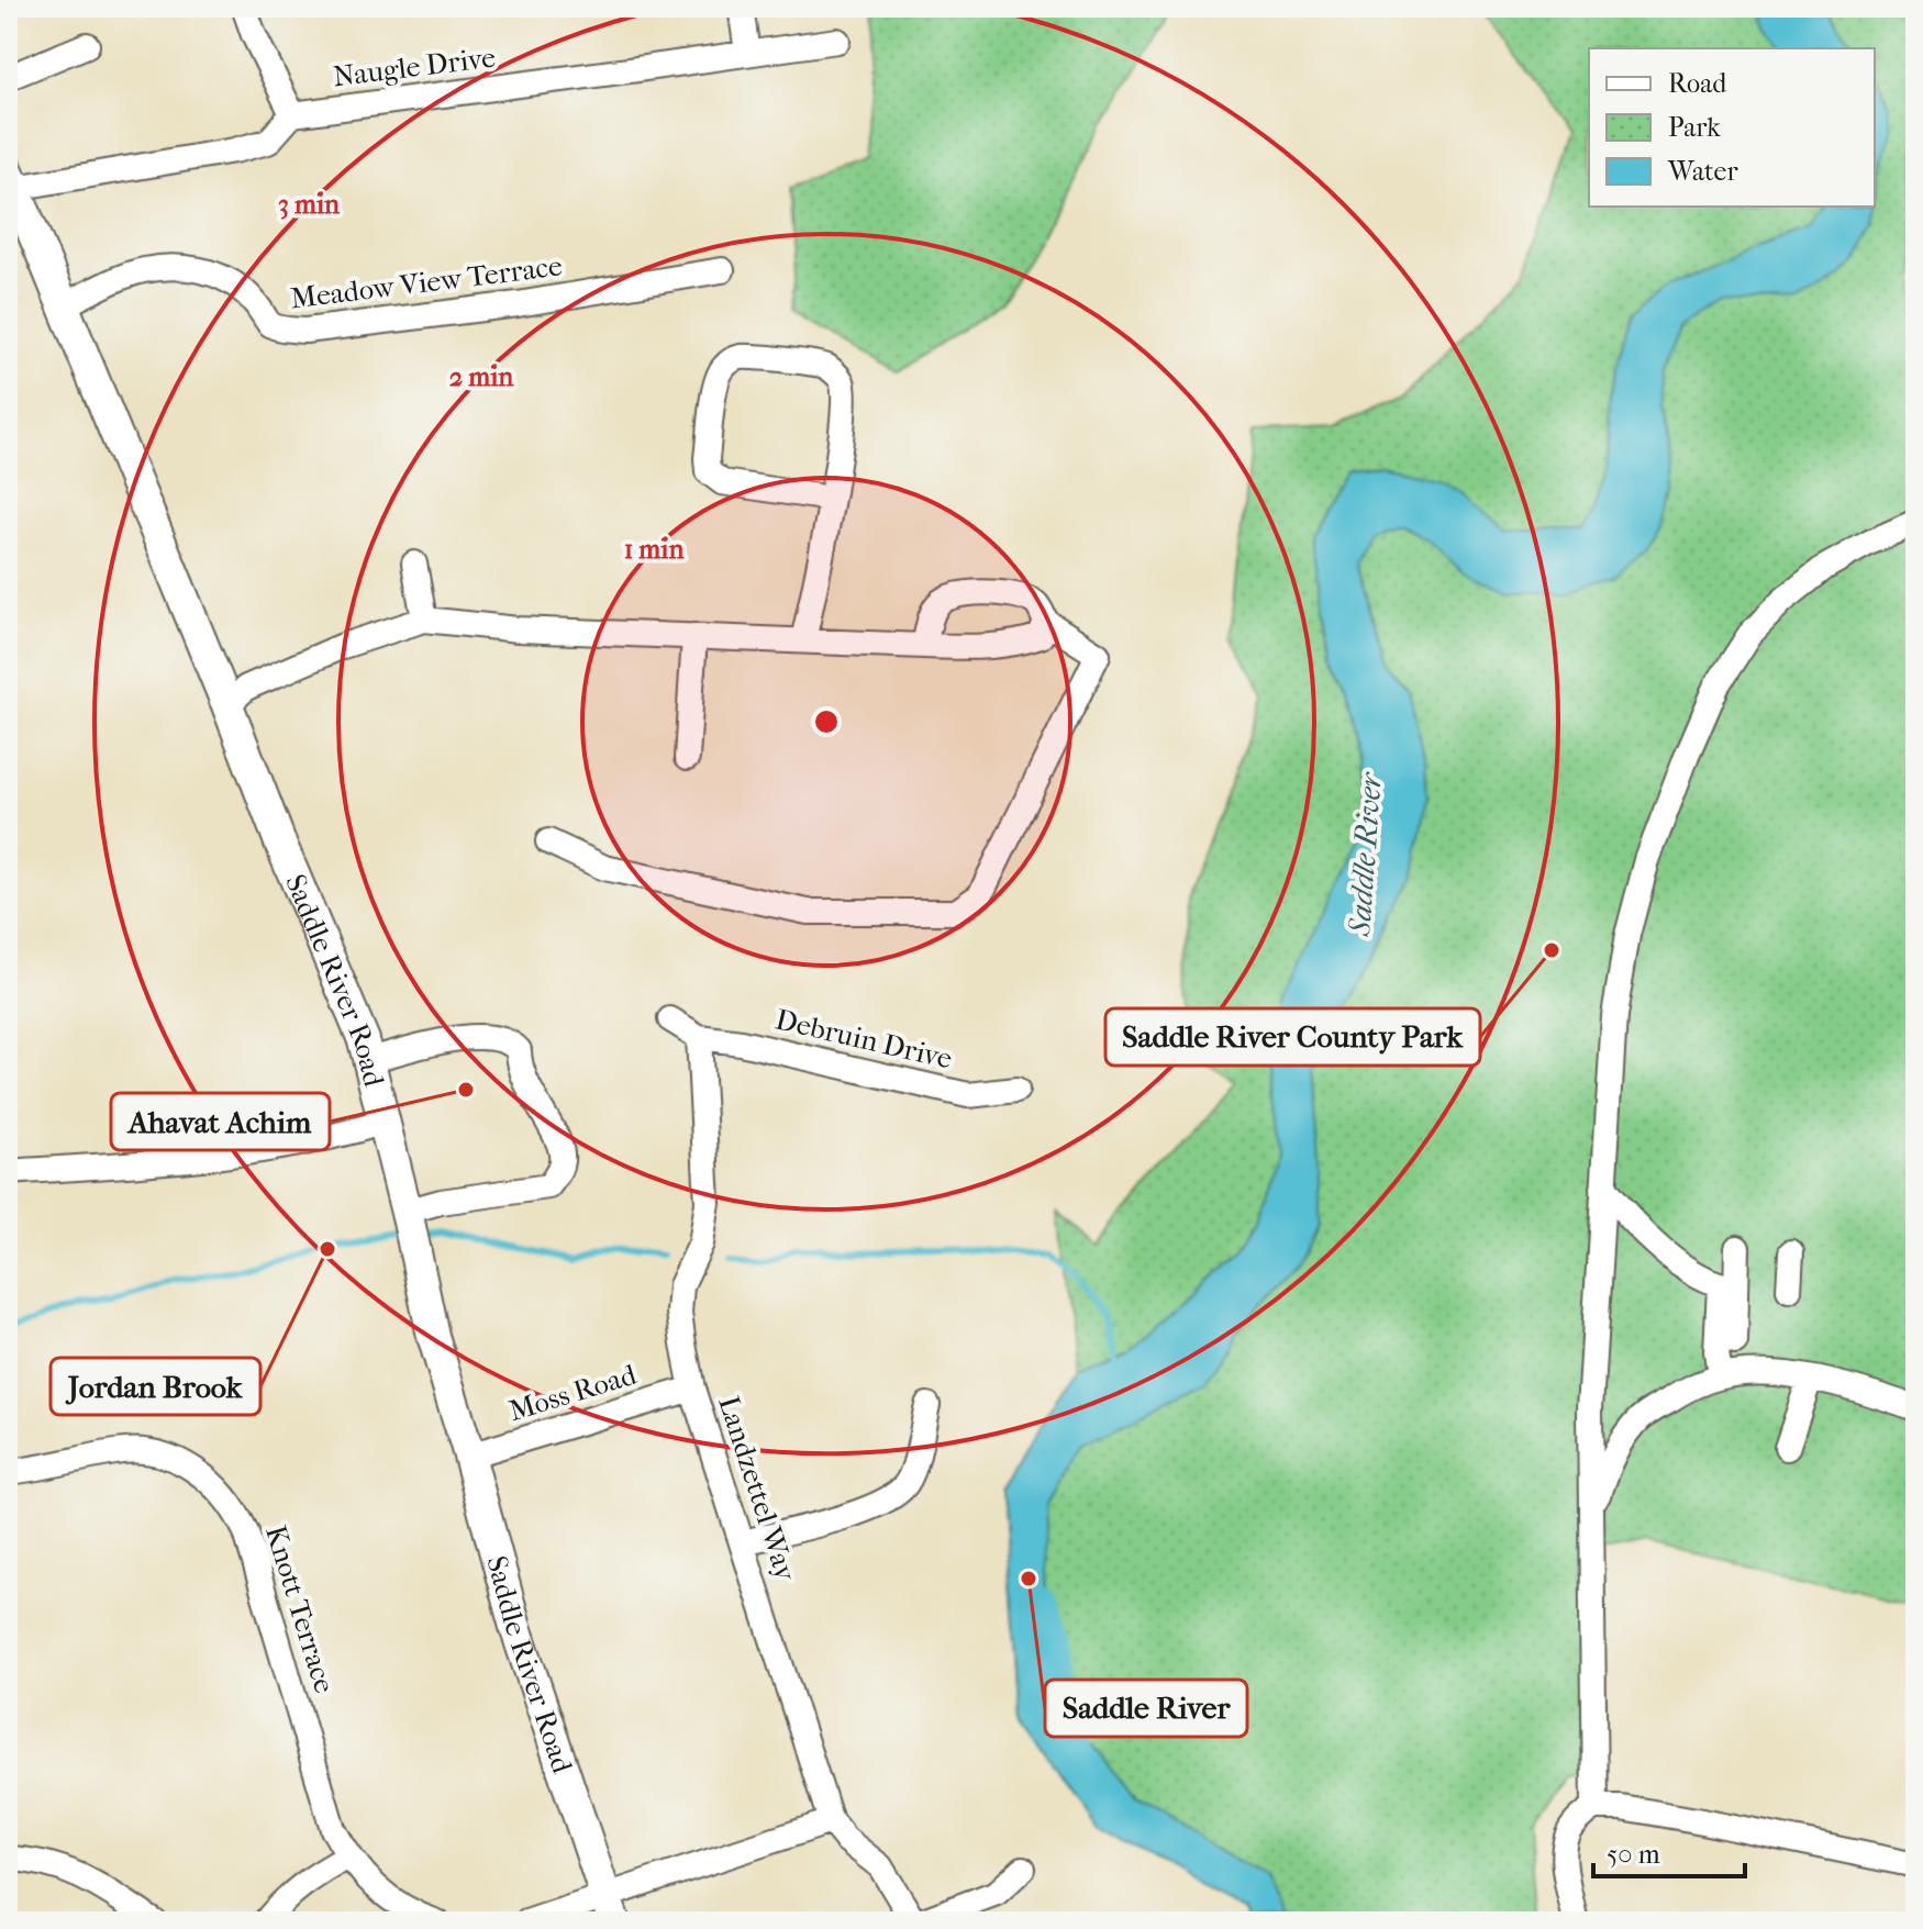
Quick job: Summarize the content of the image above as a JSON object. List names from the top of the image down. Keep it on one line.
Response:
{"streets":{"main road":["Saddle River Road"],"street":["Naugle Drive","Meadow View Terrace","Debruin Drive","Moss Road","Landzettel Way","Knott Terrace"]},"crossings":[["Meadow View Terrace","Saddle River Road"],["Saddle River Road","Moss Road"],["Debruin Drive","Landzettel Way"],["Moss Road","Landzettel Way"]],"water":["Saddle River"],"places":["Saddle River County Park","Ahavat Achim","Jordan Brook","Saddle River"],"legend":["Road","Park","Water"],"scale_bar":"50 m","rings":["3 min","2 min","1 min"]}
